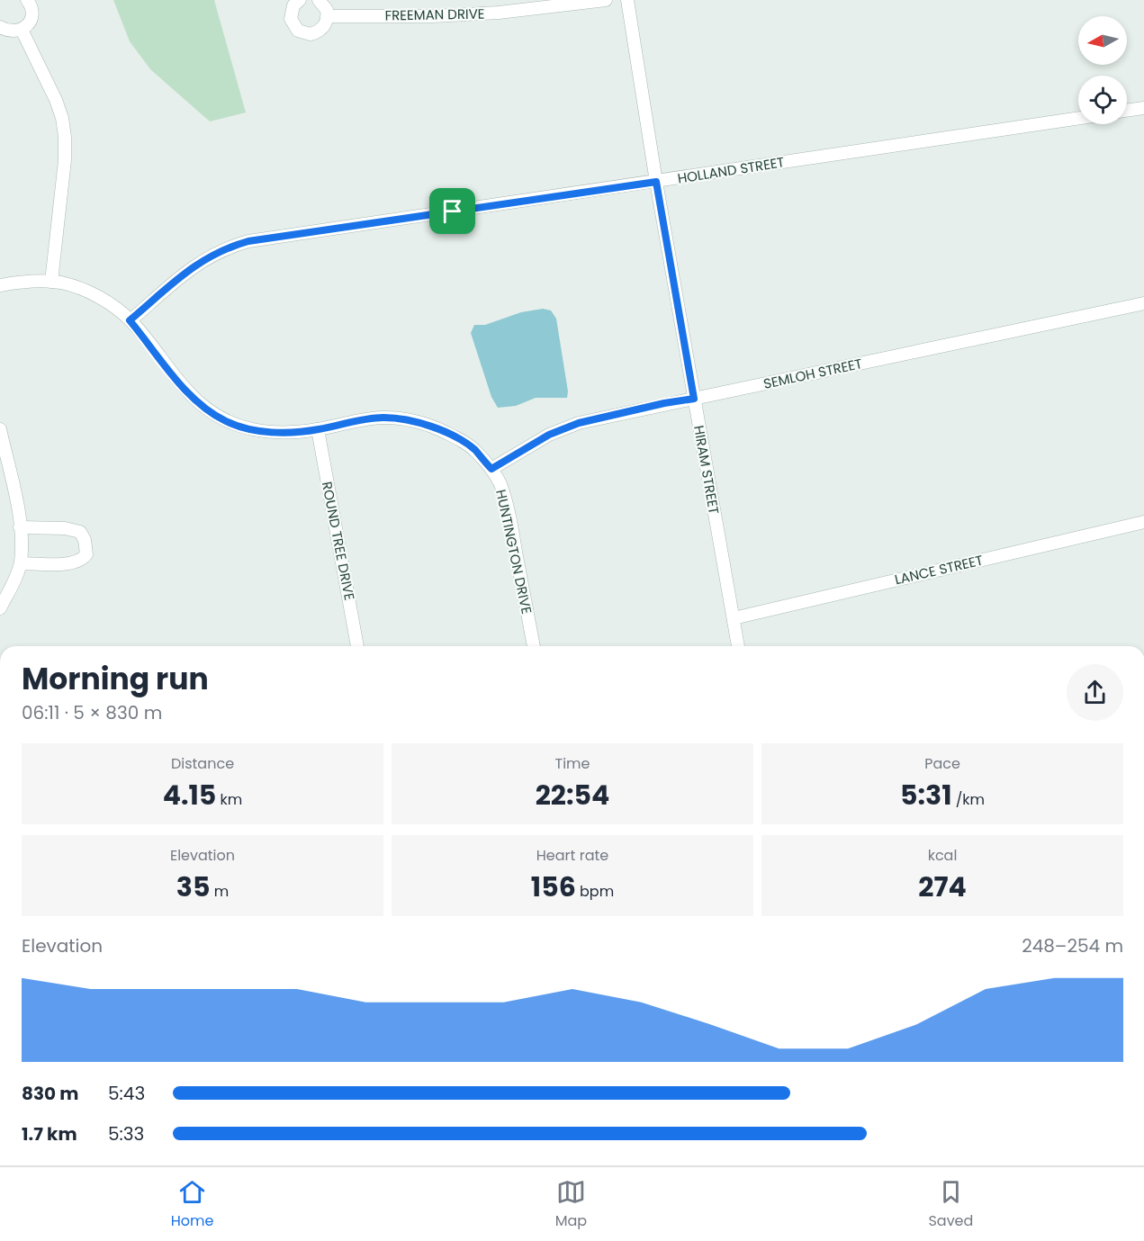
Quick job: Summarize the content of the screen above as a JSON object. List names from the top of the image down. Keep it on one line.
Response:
{"streets":{"street":["FREEMAN DRIVE","HOLLAND STREET","SEMLOH STREET","HIRAM STREET","ROUND TREE DRIVE","HUNTINGTON DRIVE","LANCE STREET"]},"crossings":[["HOLLAND STREET","HIRAM STREET"],["HOLLAND STREET","HUNTINGTON DRIVE"],["SEMLOH STREET","HIRAM STREET"],["SEMLOH STREET","HUNTINGTON DRIVE"],["HIRAM STREET","LANCE STREET"],["ROUND TREE DRIVE","HUNTINGTON DRIVE"]],"north":"left","page":{"heading":["Morning run","06:11 · 5 × 830 m"],"stats":[["Distance","4.15 km"],["Time","22:54"],["Pace","5:31 /km"],["Elevation","35 m"],["Heart rate","156 bpm"],["kcal","274"]],"chart":["Elevation","248–254 m"],"list":[{"name":"830 m","note":"5:43"},{"name":"1.7 km","note":"5:33"}],"tabs":["Home","Map","Saved"]}}
